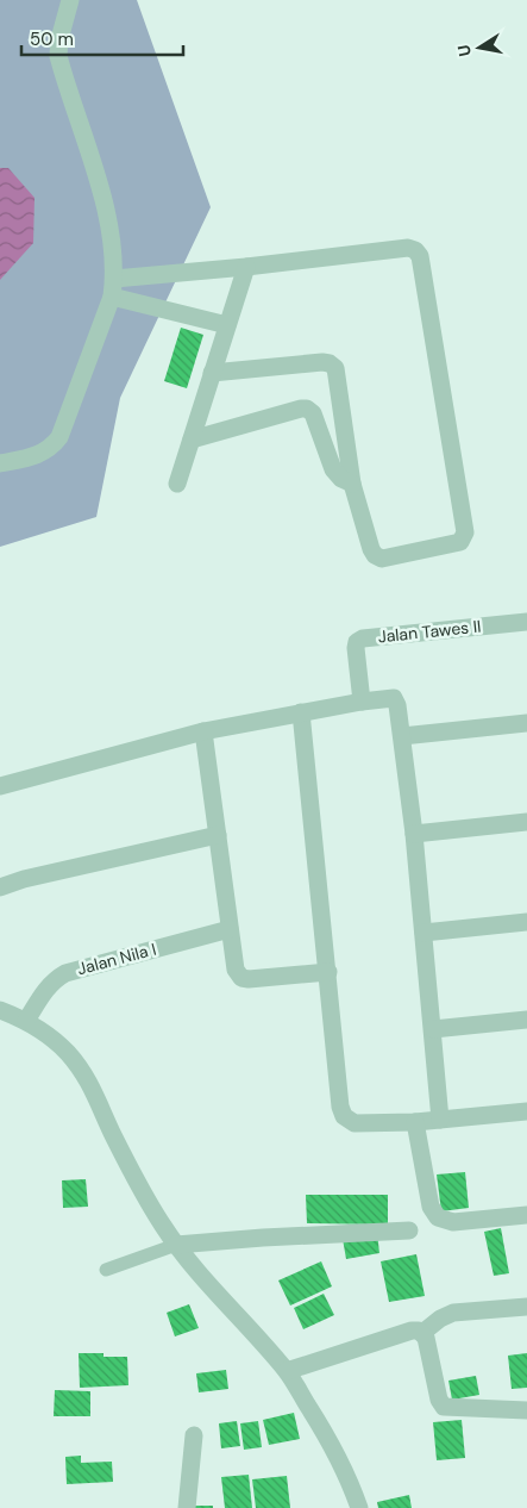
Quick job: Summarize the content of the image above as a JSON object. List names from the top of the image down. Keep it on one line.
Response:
{"streets":{"street":["Jalan Tawes II","Jalan Nila I"]},"scale_bar":"50 m","north":"left"}
